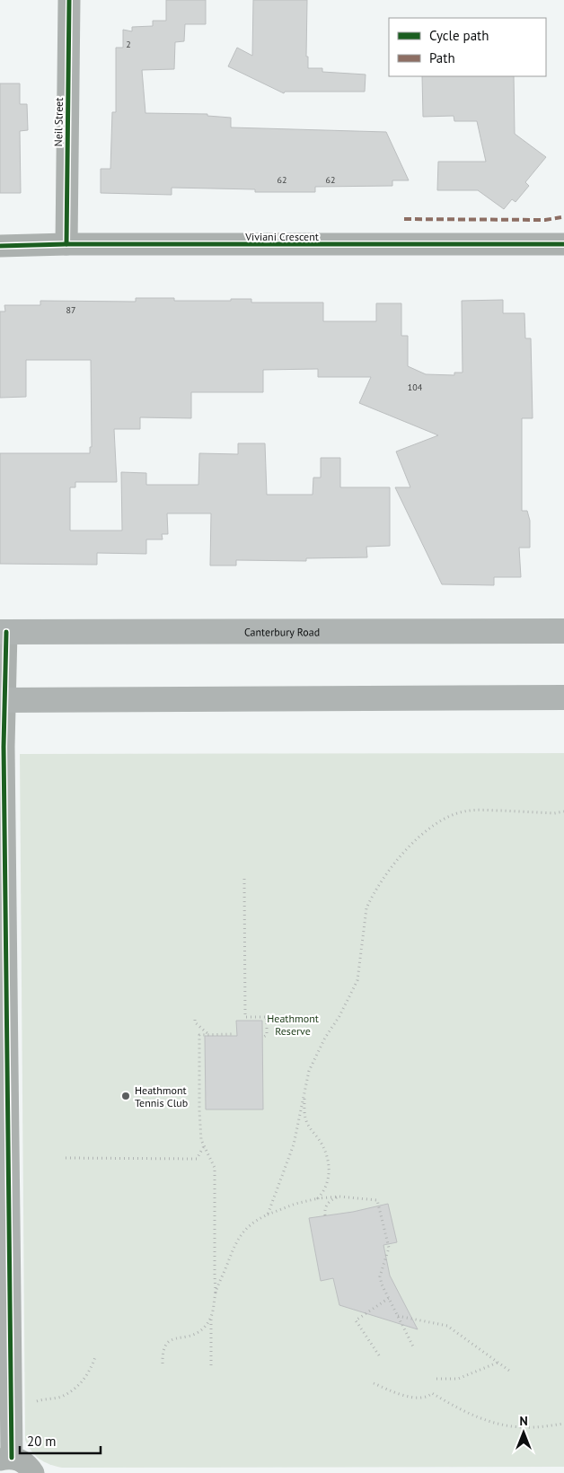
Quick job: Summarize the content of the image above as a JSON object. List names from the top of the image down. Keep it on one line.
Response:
{"streets":{"main road":["Canterbury Road"],"street":["Neil Street","Viviani Crescent"]},"crossings":[["Neil Street","Viviani Crescent"]],"parks":["Heathmont Reserve"],"places":["Heathmont Tennis Club"],"house_numbers":["2","62","62","87","104"],"legend":["Cycle path","Path"],"scale_bar":"20 m","north":"top"}
